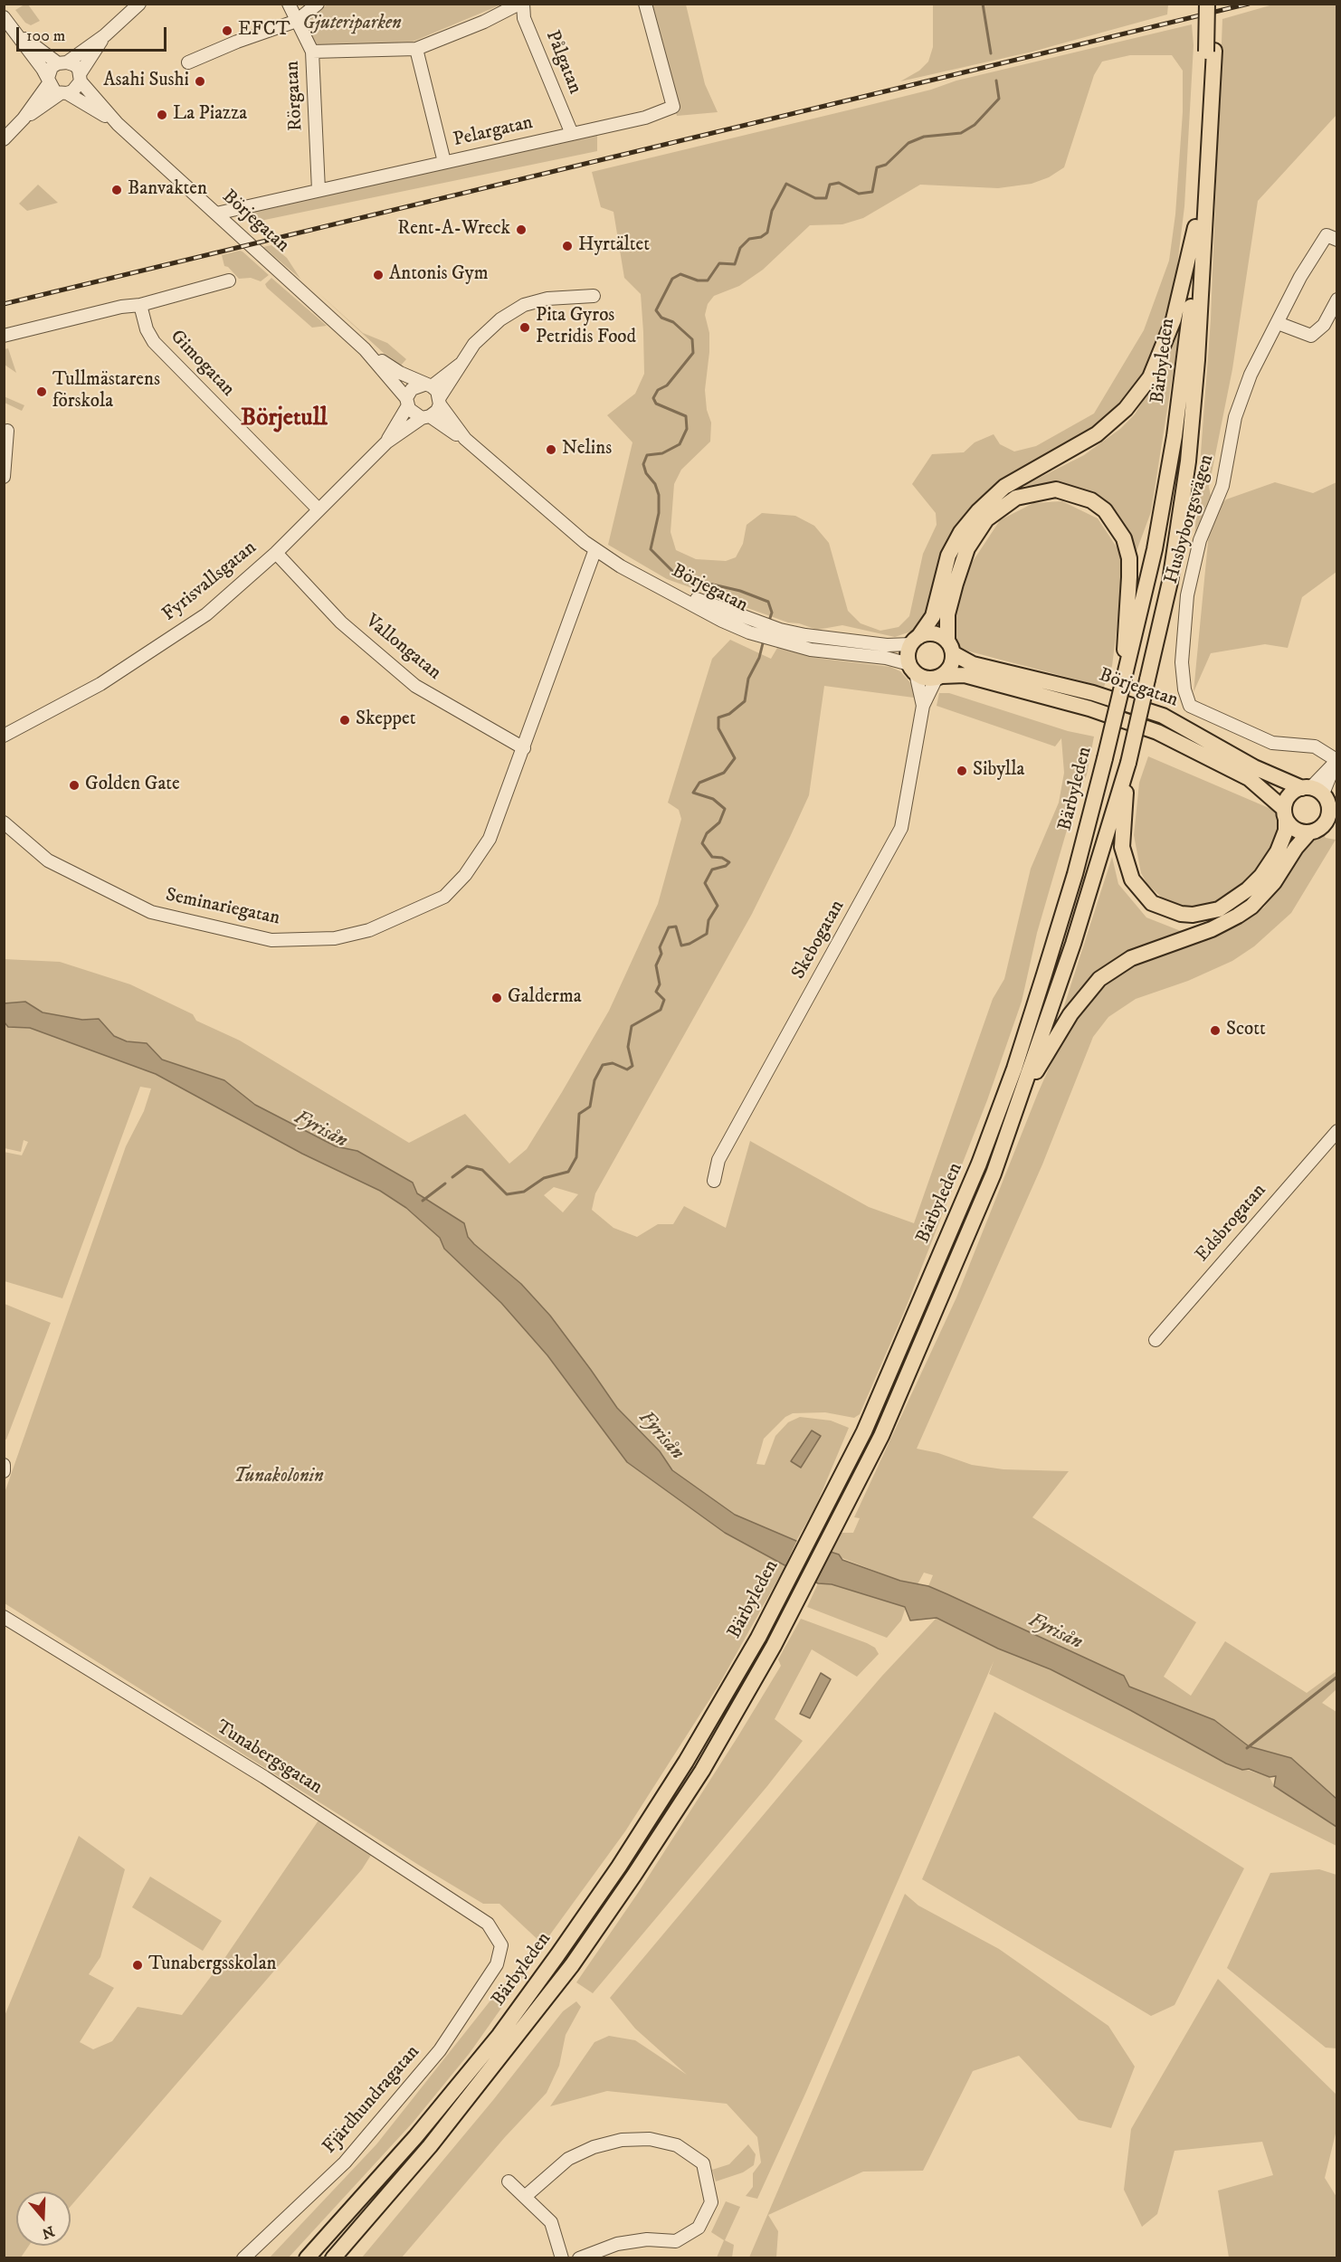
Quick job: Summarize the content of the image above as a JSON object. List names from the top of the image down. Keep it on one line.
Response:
{"streets":{"main road":["Börjegatan","Bärbyleden"],"street":["Pålgatan","Rörgatan","Pelargatan","Gimogatan","Husbyborgsvägen","Fyrisvallsgatan","Vallongatan","Seminariegatan","Skebogatan","Edsbrogatan","Tunabergsgatan","Fjärdhundragatan"]},"crossings":[["Pålgatan","Pelargatan"],["Rörgatan","Pelargatan"],["Pelargatan","Börjegatan"],["Börjegatan","Fyrisvallsgatan"],["Börjegatan","Seminariegatan"],["Börjegatan","Skebogatan"],["Gimogatan","Fyrisvallsgatan"],["Fyrisvallsgatan","Vallongatan"],["Vallongatan","Seminariegatan"],["Tunabergsgatan","Fjärdhundragatan"]],"districts":["Börjetull"],"water":["Fyrisån"],"parks":["Gjuteriparken","Tunakolonin"],"places":["EFCT","Asahi Sushi","La Piazza","Banvakten","Rent-A-Wreck","Hyrtältet","Antonis Gym","Pita Gyros Petridis Food","Tullmästarens förskola","Nelins","Skeppet","Sibylla","Golden Gate","Galderma","Scott","Tunabergsskolan"],"scale_bar":"100 m","north":"bottom"}
